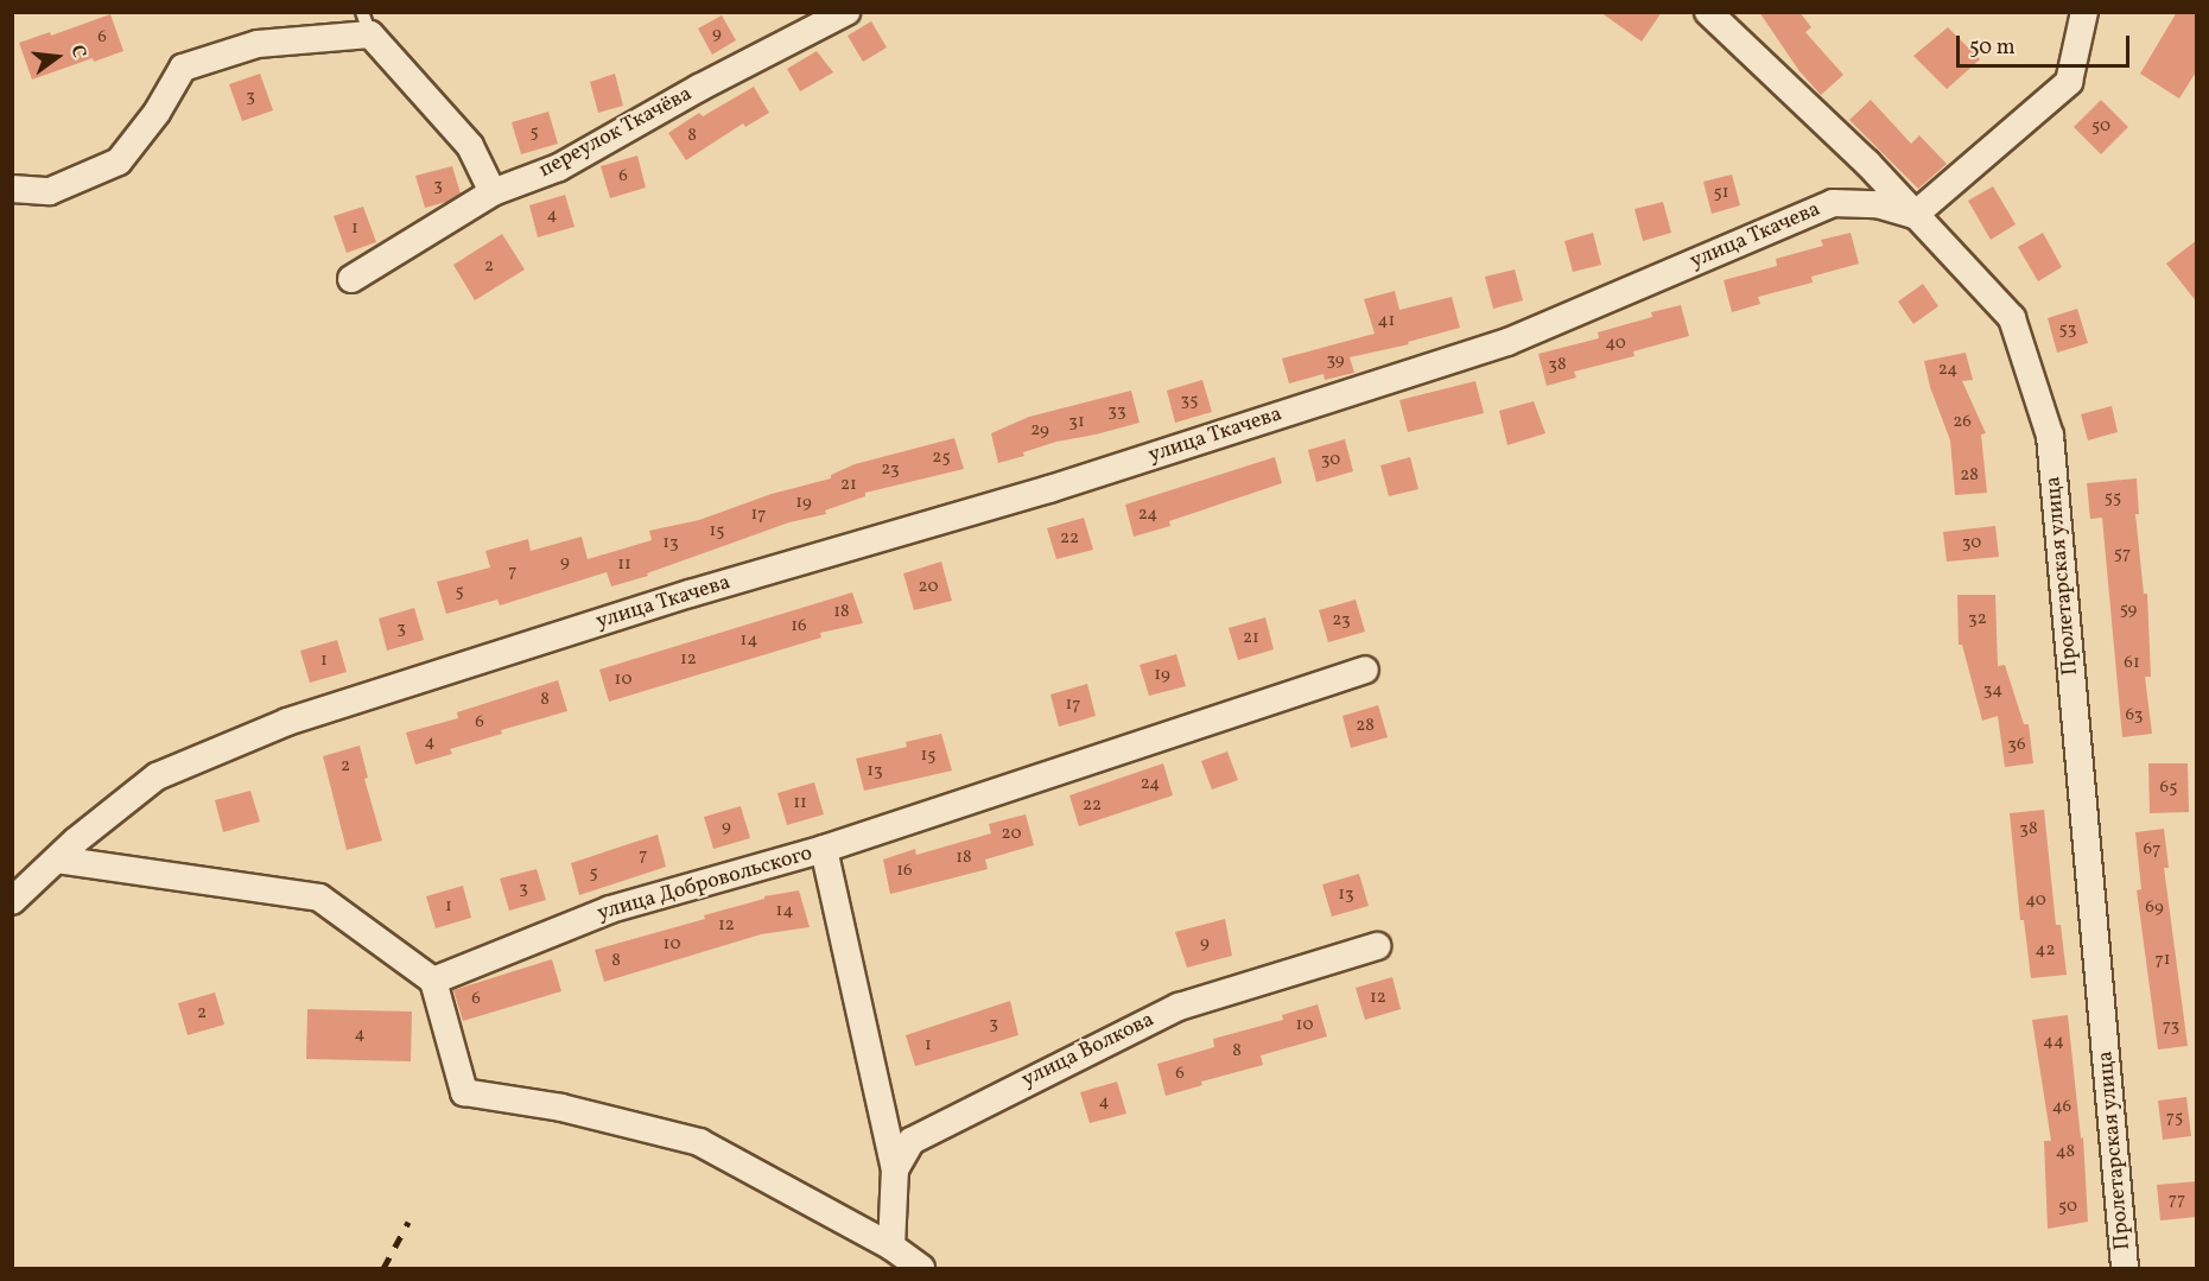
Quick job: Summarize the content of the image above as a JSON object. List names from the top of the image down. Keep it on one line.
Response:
{"streets":{"street":["переулок Ткачёва","улица Ткачева","Пролетарская улица","улица Добровольского","улица Волкова"]},"crossings":[["улица Ткачева","Пролетарская улица"]],"house_numbers":["9","6","3","50","5","8","6","3","51","4","1","2","41","53","40","39","38","24","35","33","31","26","29","25","30","23","28","21","55","19","17","24","15","22","13","30","57","9","11","7","20","5","59","18","32","23","16","3","21","14","12","1","61","19","10","34","8","17","63","6","28","4","36","15","2","13","24","65","11","22","9","38","20","67","7","18","16","5","3","13","40","1","69","14","12","9","10","42","71","8","12","6","2","3","10","73","4","44","1","8","6","4","46","75","48","77","50"],"scale_bar":"50 m","north":"right"}
